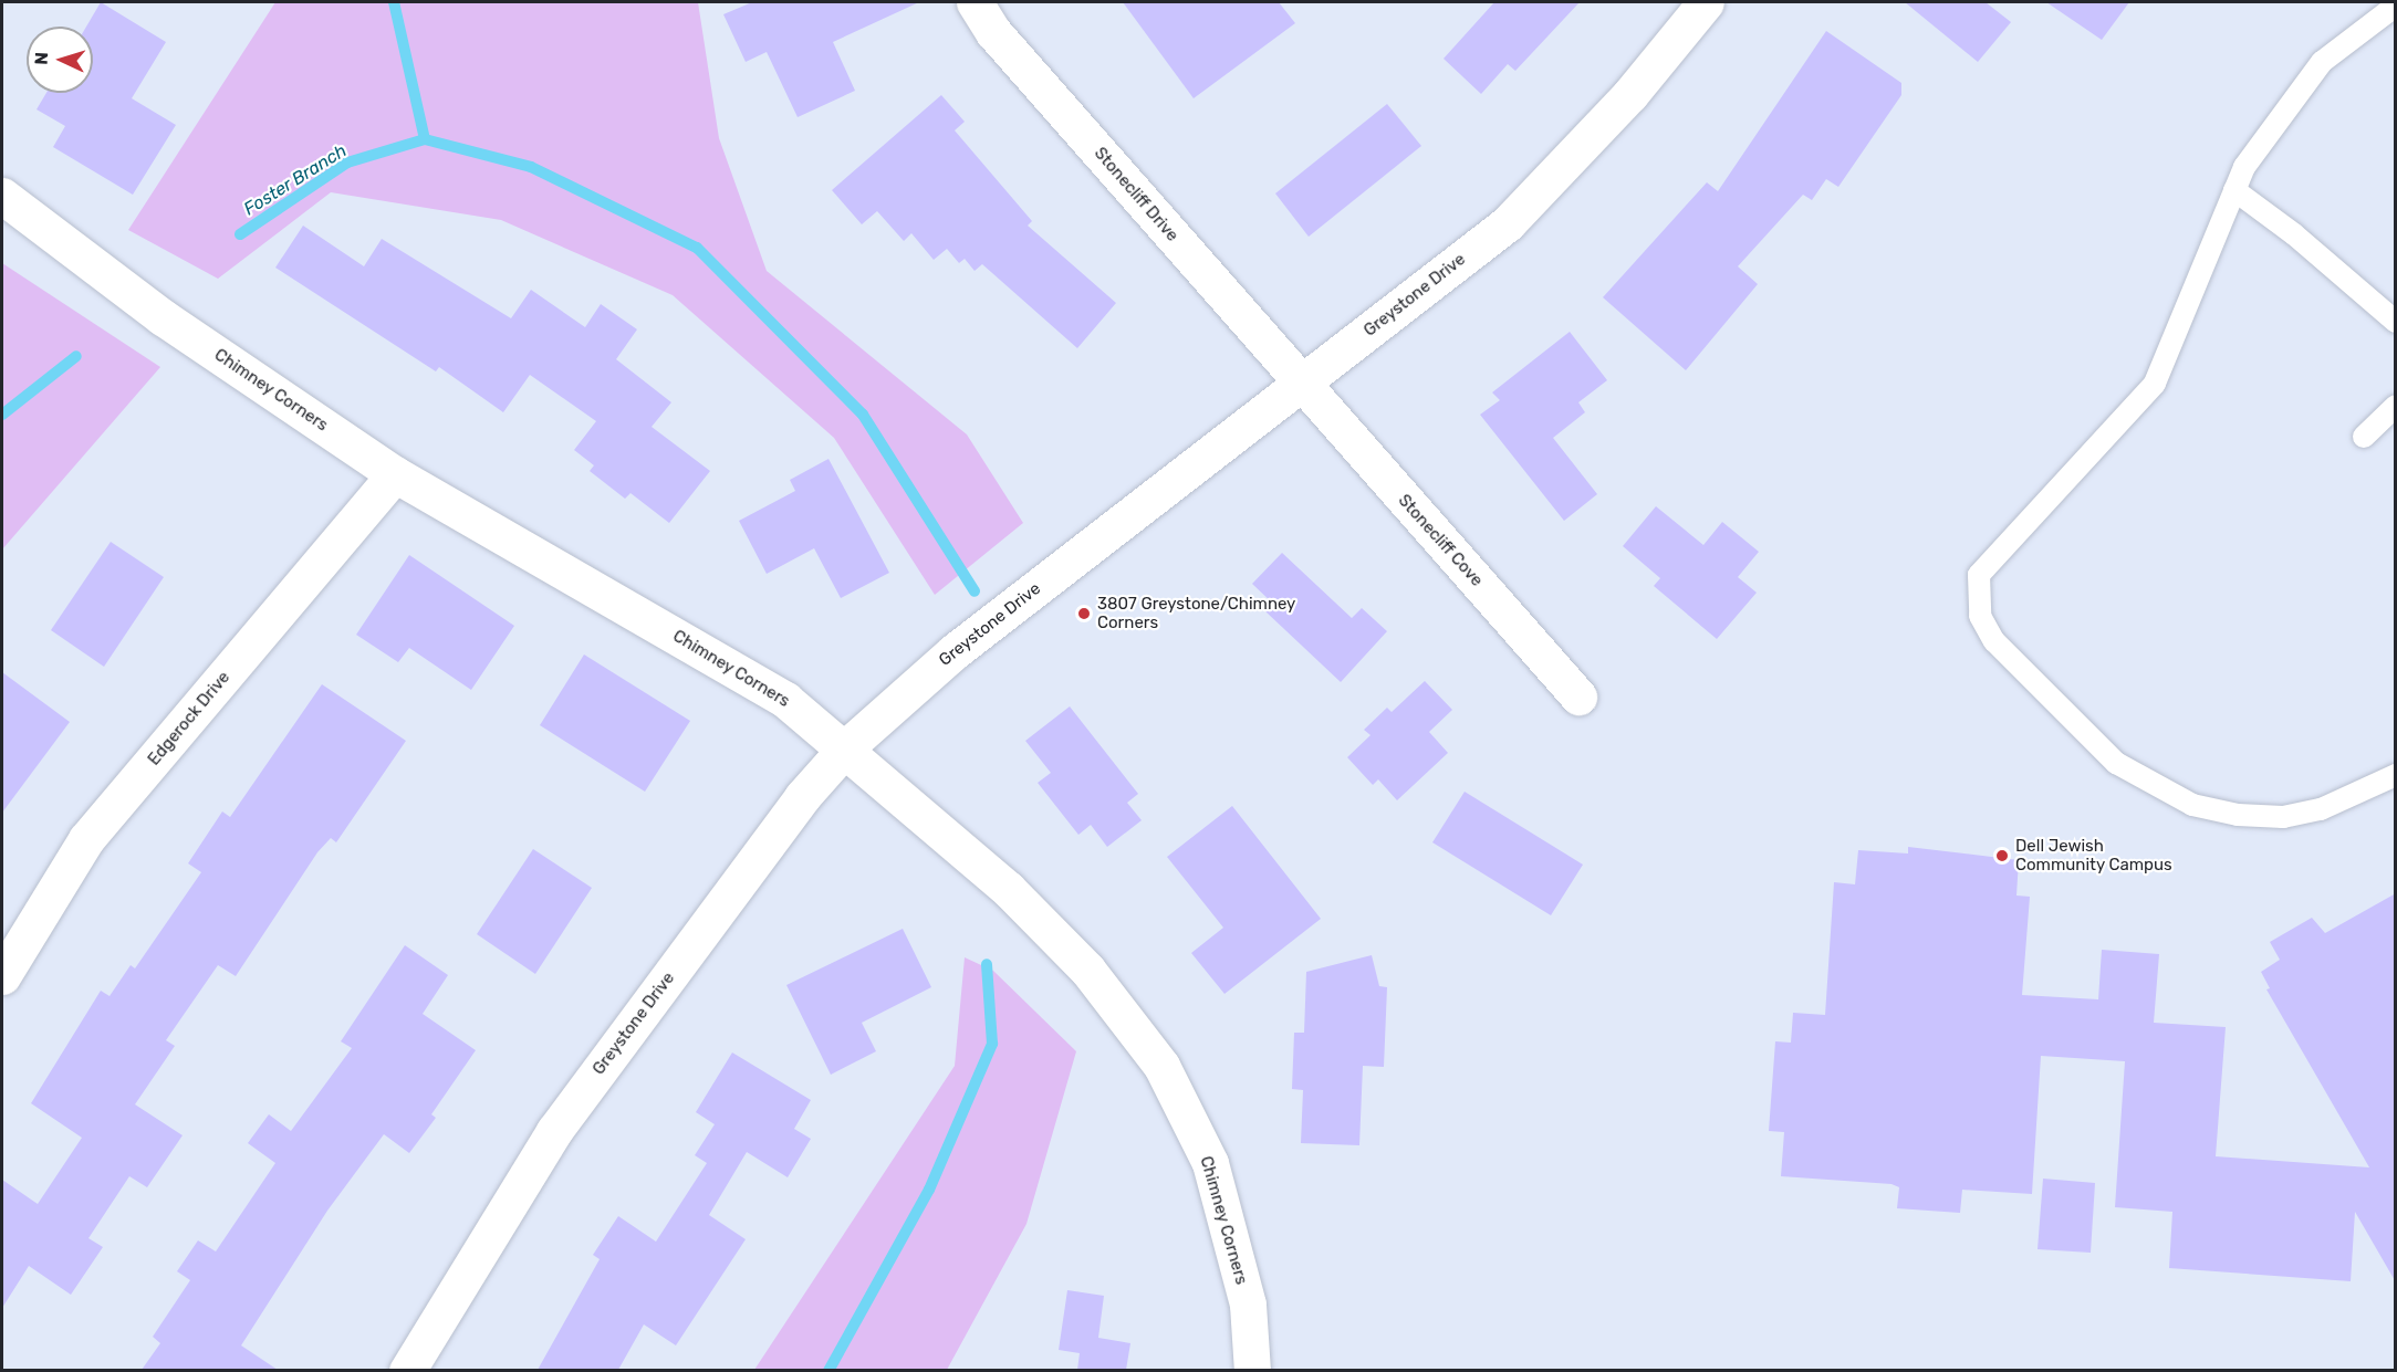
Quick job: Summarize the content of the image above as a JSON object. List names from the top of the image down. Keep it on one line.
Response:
{"streets":{"street":["Stonecliff Drive","Greystone Drive","Chimney Corners","Stonecliff Cove","Edgerock Drive"]},"crossings":[["Stonecliff Drive","Greystone Drive"],["Stonecliff Drive","Stonecliff Cove"],["Greystone Drive","Chimney Corners"],["Greystone Drive","Stonecliff Cove"],["Chimney Corners","Edgerock Drive"]],"water":["Foster Branch"],"places":["3807 Greystone/Chimney Corners","Dell Jewish Community Campus"],"north":"left"}
